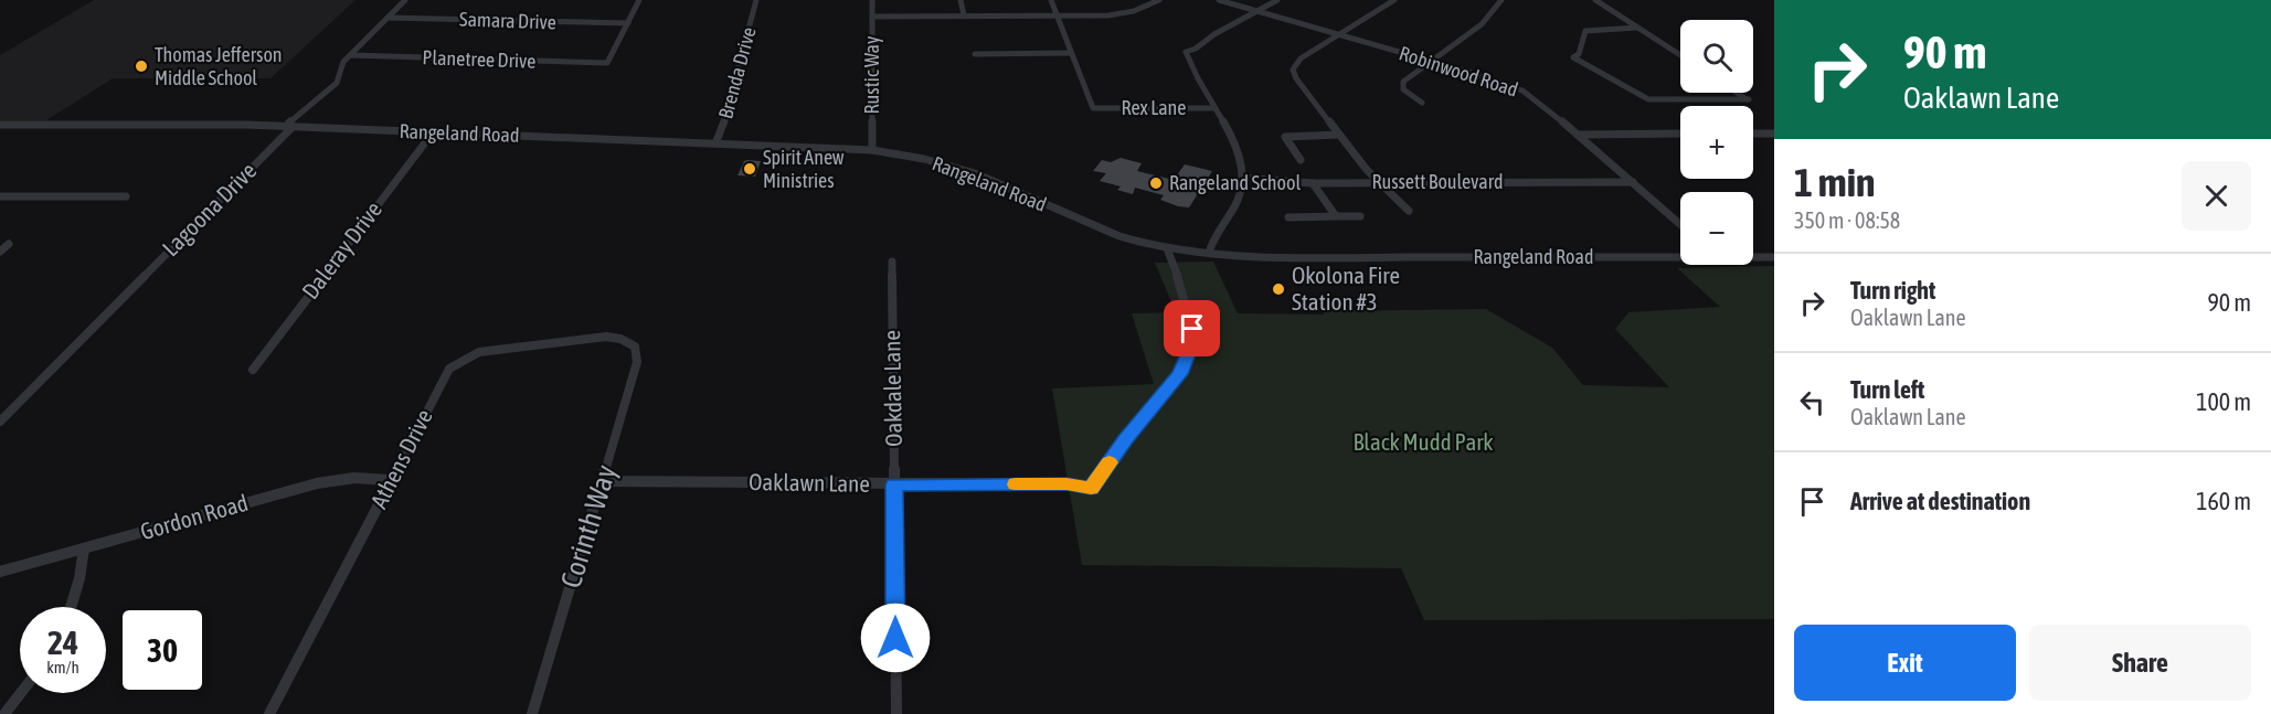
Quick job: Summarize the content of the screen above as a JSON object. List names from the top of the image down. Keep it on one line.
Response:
{"streets":{"street":["Samara Drive","Planetree Drive","Robinwood Road","Brenda Drive","Rustic Way","Rex Lane","Rangeland Road","Russett Boulevard","Lagoona Drive","Daleray Drive","Oakdale Lane","Athens Drive","Oaklawn Lane","Gordon Road","Corinth Way"]},"crossings":[["Samara Drive","Planetree Drive"],["Samara Drive","Lagoona Drive"],["Planetree Drive","Lagoona Drive"],["Robinwood Road","Russett Boulevard"],["Brenda Drive","Rangeland Road"],["Rustic Way","Rangeland Road"],["Rangeland Road","Lagoona Drive"],["Rangeland Road","Daleray Drive"],["Rangeland Road","Oaklawn Lane"],["Oakdale Lane","Oaklawn Lane"],["Athens Drive","Gordon Road"],["Athens Drive","Corinth Way"],["Oaklawn Lane","Corinth Way"]],"parks":["Black Mudd Park"],"places":["Thomas Jefferson Middle School","Spirit Anew Ministries","Rangeland School","Okolona Fire Station #3"],"page":{"turn":["90 m","Oaklawn Lane"],"map_buttons":["+","−"],"heading":["1 min","350 m · 08:58"],"list":[{"name":"Turn right","note":"Oaklawn Lane","value":"90 m"},{"name":"Turn left","note":"Oaklawn Lane","value":"100 m"},{"name":"Arrive at destination","value":"160 m"}],"speed":"24 km/h","limit":"30","buttons":["Exit","Share"]}}
